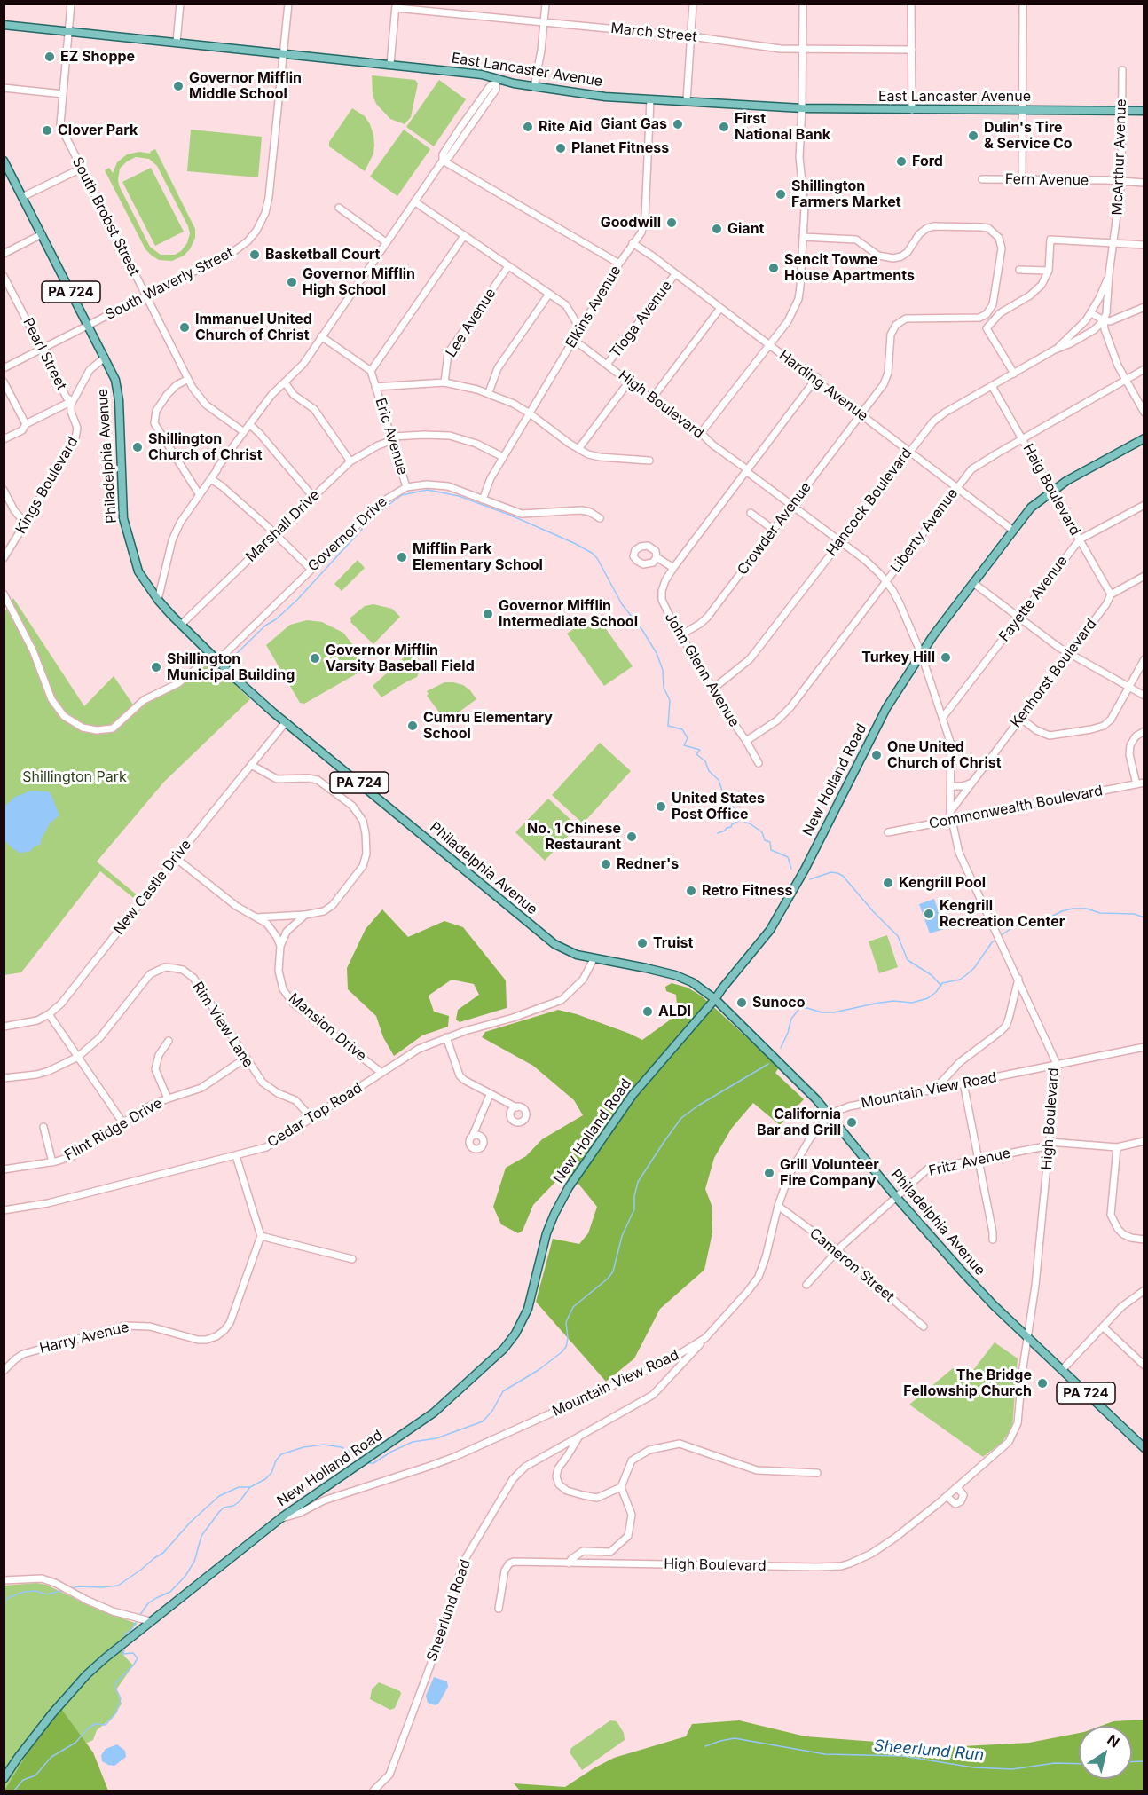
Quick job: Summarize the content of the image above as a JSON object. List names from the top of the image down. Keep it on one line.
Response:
{"streets":{"main road":["East Lancaster Avenue","PA 724","Philadelphia Avenue","New Holland Road"],"street":["March Street","McArthur Avenue","Fern Avenue","South Brobst Street","South Waverly Street","Elkins Avenue","Tioga Avenue","Lee Avenue","Pearl Street","Harding Avenue","High Boulevard","Eric Avenue","Kings Boulevard","Haig Boulevard","Hancock Boulevard","Marshall Drive","Crowder Avenue","Liberty Avenue","Governor Drive","Fayette Avenue","John Glenn Avenue","Kenhorst Boulevard","Commonwealth Boulevard","New Castle Drive","Rim View Lane","Mansion Drive","Mountain View Road","Cedar Top Road","Flint Ridge Drive","Fritz Avenue","Cameron Street","Harry Avenue","Sheerlund Road"]},"crossings":[["East Lancaster Avenue","McArthur Avenue"],["East Lancaster Avenue","South Brobst Street"],["East Lancaster Avenue","South Waverly Street"],["East Lancaster Avenue","Elkins Avenue"],["McArthur Avenue","Fern Avenue"],["McArthur Avenue","Hancock Boulevard"],["South Brobst Street","South Waverly Street"],["South Waverly Street","Pearl Street"],["South Waverly Street","Philadelphia Avenue"],["Elkins Avenue","Harding Avenue"],["Elkins Avenue","High Boulevard"],["Elkins Avenue","Marshall Drive"],["Elkins Avenue","Governor Drive"],["Tioga Avenue","Harding Avenue"],["Tioga Avenue","High Boulevard"],["Pearl Street","Kings Boulevard"],["Harding Avenue","Hancock Boulevard"],["Harding Avenue","Crowder Avenue"],["Harding Avenue","Liberty Avenue"],["Harding Avenue","John Glenn Avenue"],["Harding Avenue","New Holland Road"],["High Boulevard","Philadelphia Avenue"],["High Boulevard","Hancock Boulevard"],["High Boulevard","Crowder Avenue"],["High Boulevard","Liberty Avenue"],["High Boulevard","Fayette Avenue"],["High Boulevard","John Glenn Avenue"],["High Boulevard","Kenhorst Boulevard"],["High Boulevard","New Holland Road"],["High Boulevard","Commonwealth Boulevard"],["High Boulevard","Mountain View Road"],["High Boulevard","Fritz Avenue"],["Eric Avenue","Marshall Drive"],["Eric Avenue","Governor Drive"],["Philadelphia Avenue","Marshall Drive"],["Philadelphia Avenue","Governor Drive"],["Philadelphia Avenue","New Holland Road"],["Philadelphia Avenue","New Castle Drive"],["Philadelphia Avenue","Mountain View Road"],["Philadelphia Avenue","Cedar Top Road"],["Philadelphia Avenue","Fritz Avenue"],["Haig Boulevard","Hancock Boulevard"],["Haig Boulevard","Liberty Avenue"],["Haig Boulevard","Fayette Avenue"],["Haig Boulevard","Kenhorst Boulevard"],["Haig Boulevard","New Holland Road"],["Hancock Boulevard","John Glenn Avenue"],["Crowder Avenue","John Glenn Avenue"],["Liberty Avenue","John Glenn Avenue"],["New Holland Road","Mountain View Road"],["Rim View Lane","Cedar Top Road"],["Rim View Lane","Flint Ridge Drive"],["Mansion Drive","Cedar Top Road"],["Mountain View Road","Cameron Street"],["Mountain View Road","Sheerlund Road"],["Fritz Avenue","Cameron Street"]],"water":["Sheerlund Run"],"parks":["Shillington Park"],"places":["EZ Shoppe","Governor Mifflin Middle School","Giant Gas","Rite Aid","First National Bank","Clover Park","Dulin's Tire & Service Co","Planet Fitness","Ford","Shillington Farmers Market","Goodwill","Giant","Basketball Court","Sencit Towne House Apartments","Governor Mifflin High School","Immanuel United Church of Christ","Shillington Church of Christ","Mifflin Park Elementary School","Governor Mifflin Intermediate School","Turkey Hill","Governor Mifflin Varsity Baseball Field","Shillington Municipal Building","Cumru Elementary School","One United Church of Christ","United States Post Office","No. 1 Chinese Restaurant","Redner's","Kengrill Pool","Retro Fitness","Kengrill Recreation Center","Truist","Sunoco","ALDI","California Bar and Grill","Grill Volunteer Fire Company","The Bridge Fellowship Church"],"north":"top right"}
